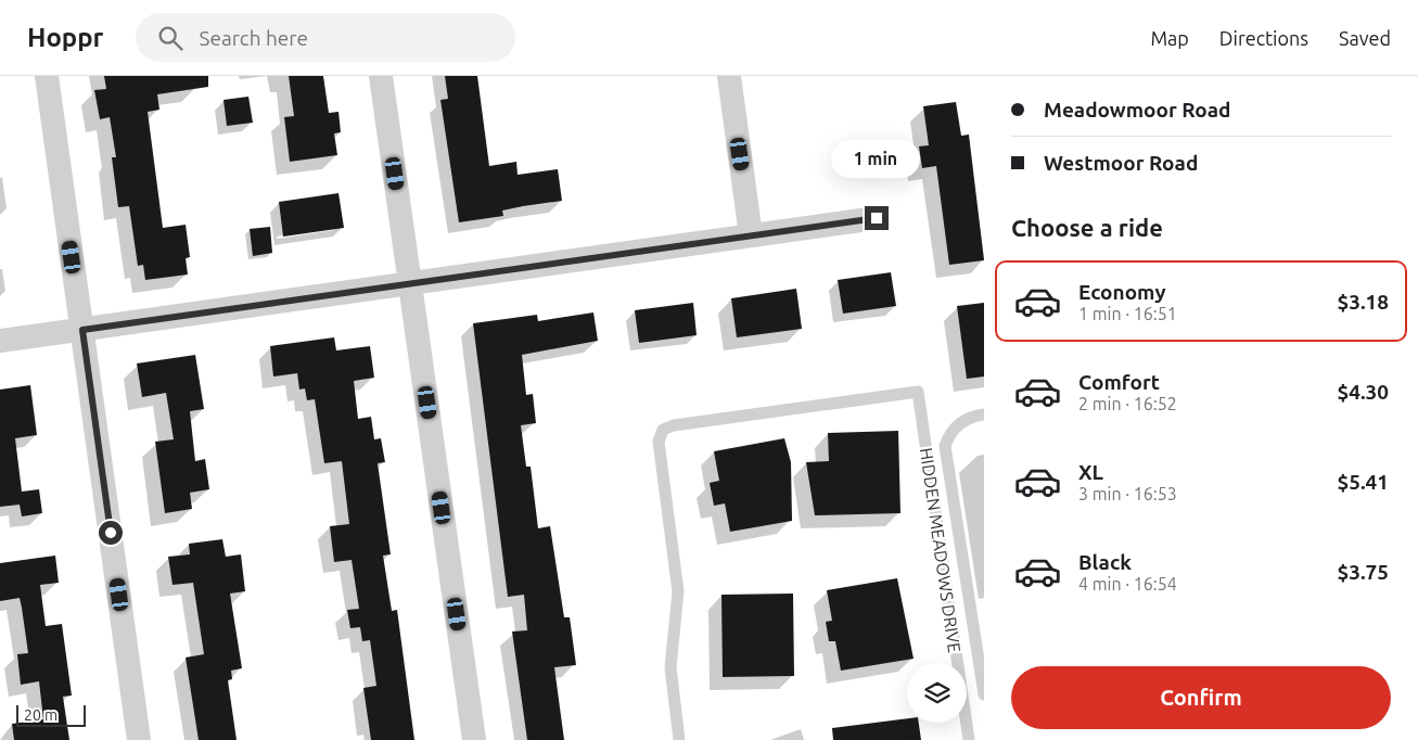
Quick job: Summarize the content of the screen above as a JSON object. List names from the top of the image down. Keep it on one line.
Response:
{"streets":{"lane":["HIDDEN MEADOWS DRIVE"]},"scale_bar":"20 m","page":{"header":"Hoppr","search":"Search here","nav":["Map","Directions","Saved"],"banner":["Meadowmoor Road","Westmoor Road"],"bubble":"1 min","heading":"Choose a ride","list":[{"name":"Economy","note":"1 min · 16:51","value":"$3.18"},{"name":"Comfort","note":"2 min · 16:52","value":"$4.30"},{"name":"XL","note":"3 min · 16:53","value":"$5.41"},{"name":"Black","note":"4 min · 16:54","value":"$3.75"}],"buttons":"Confirm","scale":"20 m"}}
